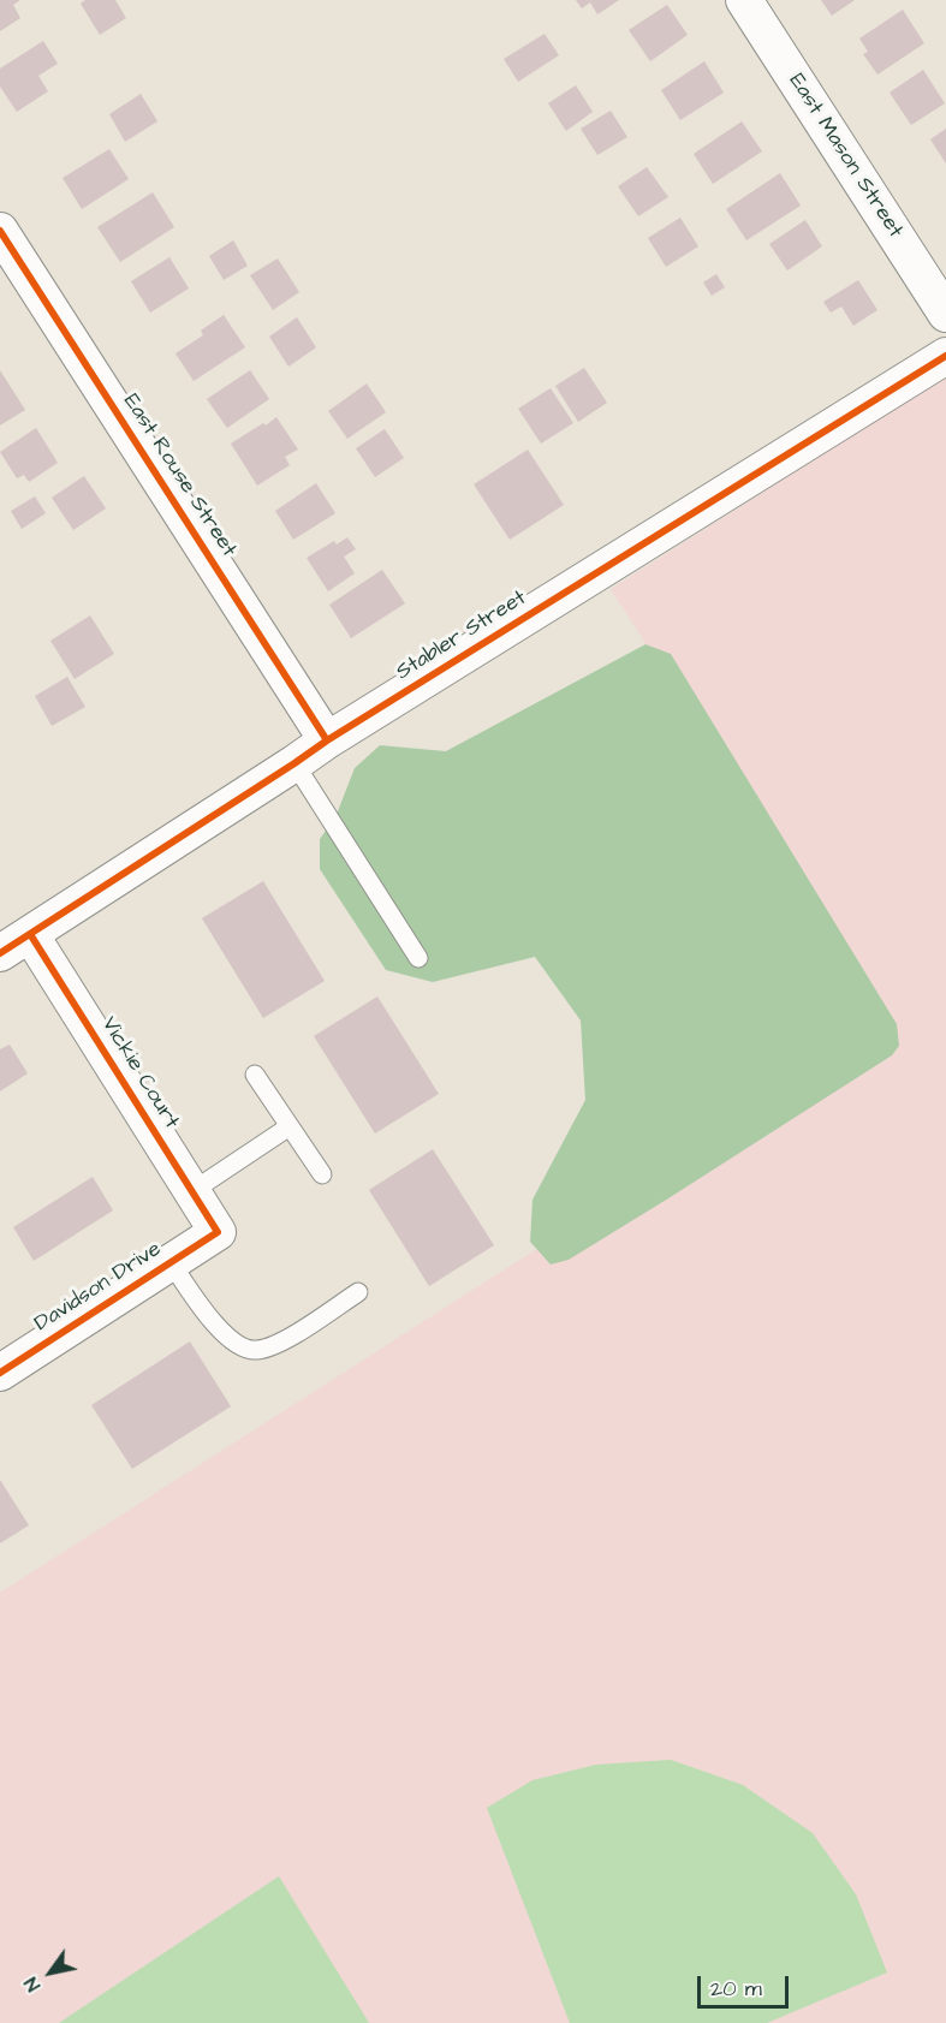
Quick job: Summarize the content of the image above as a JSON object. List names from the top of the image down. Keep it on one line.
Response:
{"streets":{"street":["East Mason Street","East Rouse Street","Stabler Street","Vickie Court","Davidson Drive"]},"crossings":[["East Rouse Street","Stabler Street"],["Stabler Street","Vickie Court"],["Vickie Court","Davidson Drive"]],"scale_bar":"20 m","north":"bottom left"}
